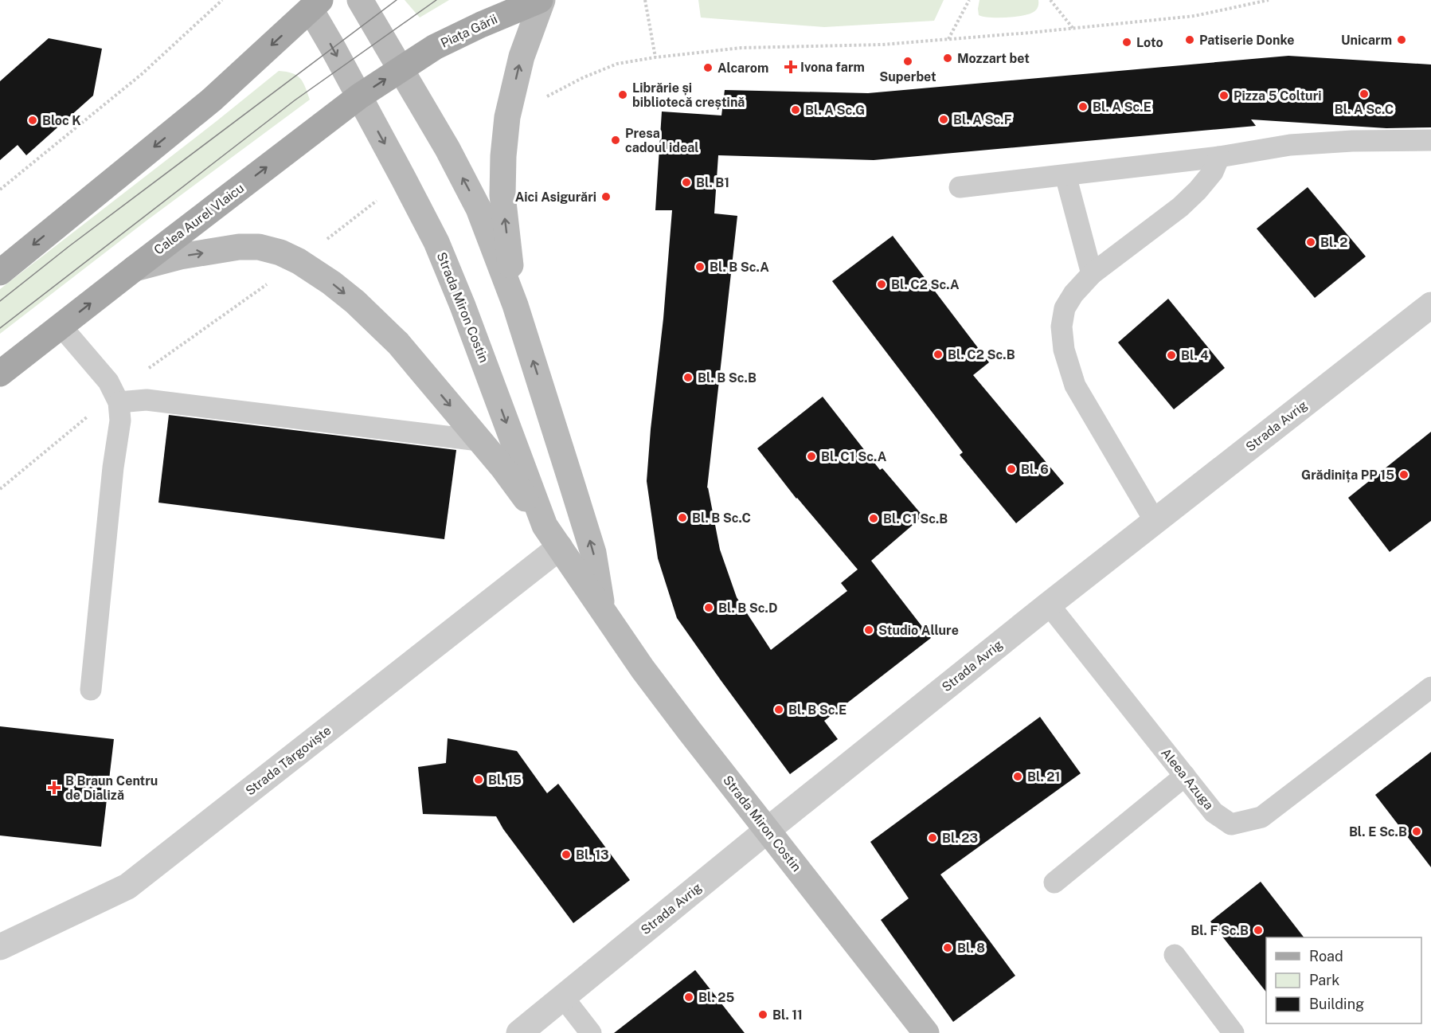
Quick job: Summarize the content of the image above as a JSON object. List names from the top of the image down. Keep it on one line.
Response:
{"streets":{"main road":["Piața Gării","Calea Aurel Vlaicu","Strada Miron Costin"],"street":["Strada Avrig","Strada Târgoviște"],"lane":["Aleea Azuga"]},"crossings":[["Piața Gării","Calea Aurel Vlaicu"],["Piața Gării","Strada Miron Costin"],["Calea Aurel Vlaicu","Strada Miron Costin"],["Strada Miron Costin","Strada Avrig"],["Strada Miron Costin","Strada Târgoviște"],["Strada Avrig","Aleea Azuga"]],"places":{"other":["Patiserie Donke","Unicarm","Loto","Mozzart bet","Superbet","Alcarom","Bl. A Sc.C","Librărie și bibliotecă creștină","Pizza 5 Colturi","Bl. A Sc.E","Bl. A Sc.G","Bl. A Sc.F","Bloc K","Presa cadoul ideal","Bl. B1","Aici Asigurări","Bl. 2","Bl. B Sc.A","Bl. C2 Sc.A","Bl. C2 Sc.B","Bl. 4","Bl. B Sc.B","Bl. C1 Sc.A","Bl. 6","Grădinița PP 15","Bl. B Sc.C","Bl. C1 Sc.B","Bl. B Sc.D","Studio Allure","Bl. B Sc.E","Bl. 21","Bl. 15","Bl. E Sc.B","Bl. 23","Bl. 13","Bl. F Sc.B","Bl. 8","Bl. 25","Bl. 11"],"health":["Ivona farm","B Braun Centru de Dializă"]},"legend":["Road","Park","Building"]}
